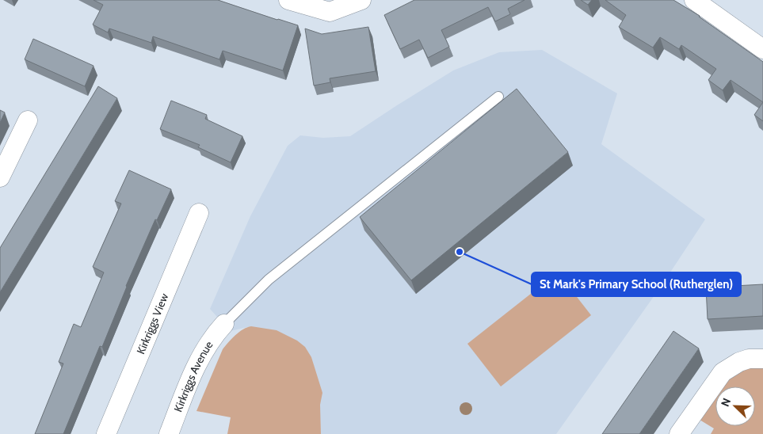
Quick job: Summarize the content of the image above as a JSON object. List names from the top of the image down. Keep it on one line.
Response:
{"streets":{"street":["Kirkriggs View","Kirkriggs Avenue"]},"places":["St Mark's Primary School (Rutherglen)"],"north":"top left"}
